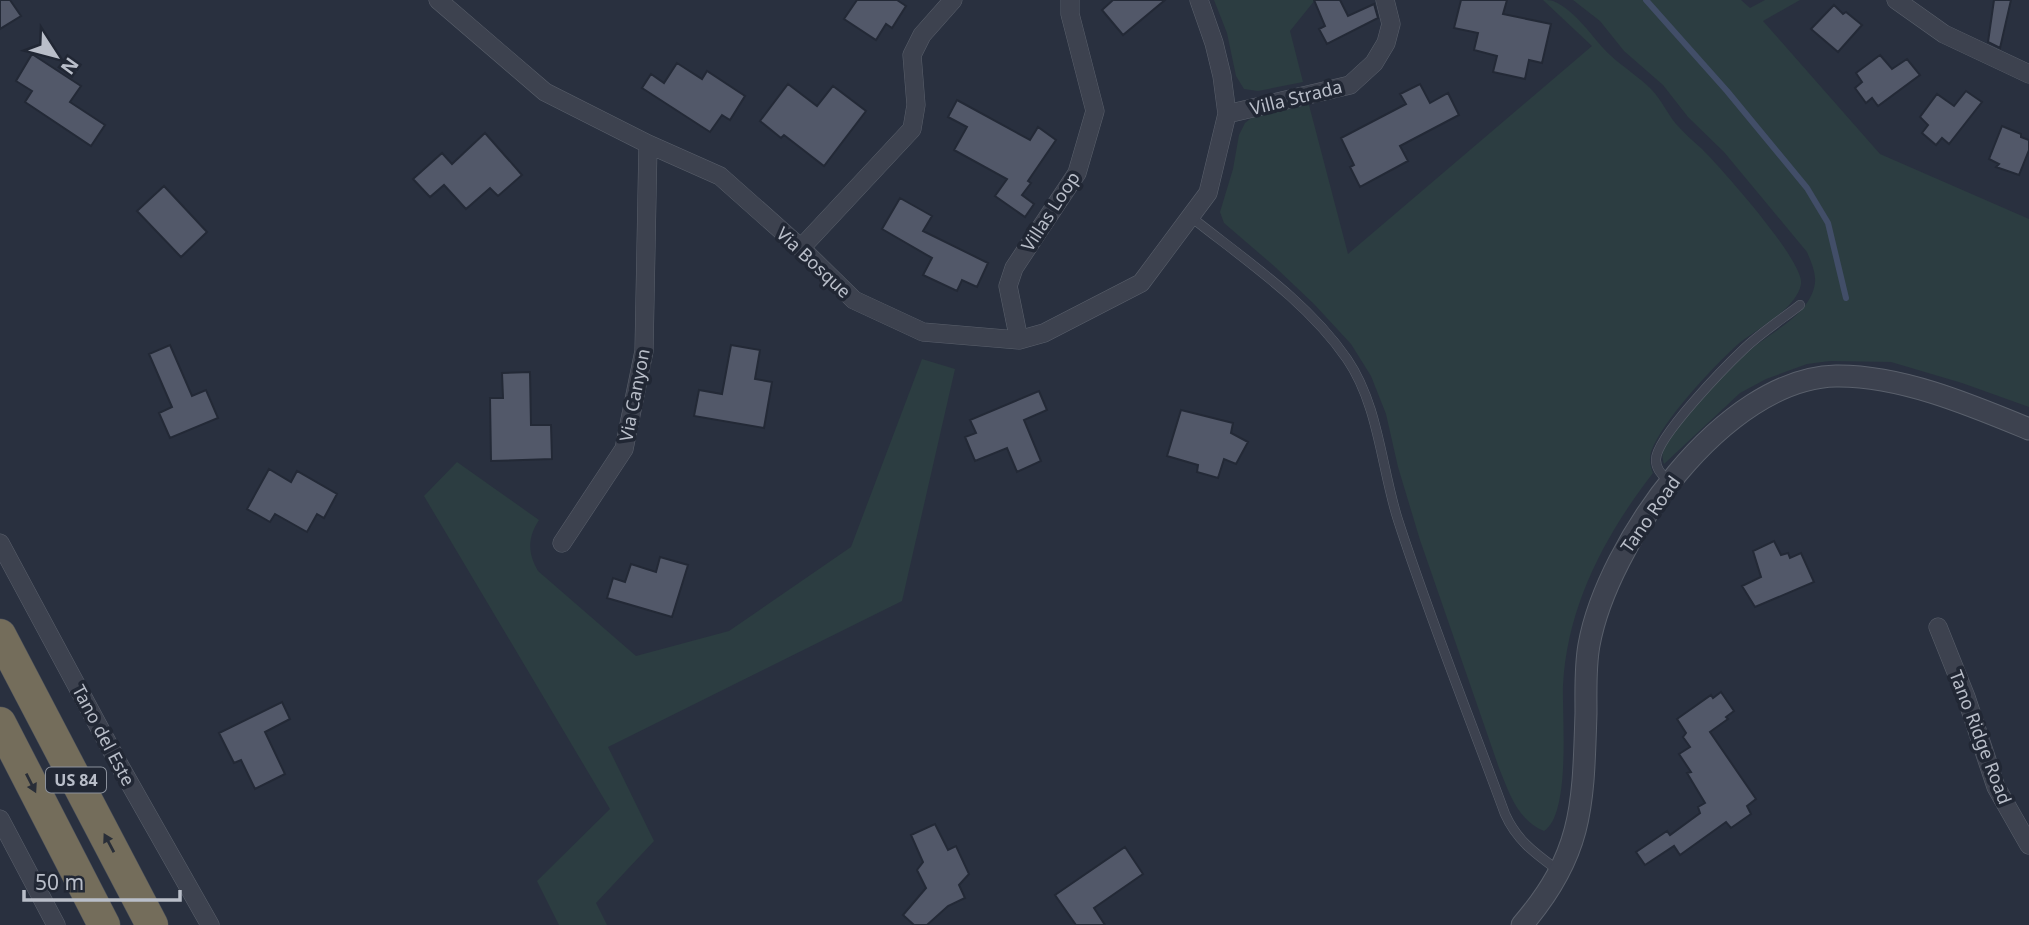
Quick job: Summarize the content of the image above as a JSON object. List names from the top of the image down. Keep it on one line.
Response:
{"streets":{"highway":["US 84"],"street":["Villa Strada","Villas Loop","Via Bosque","Via Canyon","Tano Road","Tano del Este","Tano Ridge Road"]},"crossings":[["Villa Strada","Via Bosque"],["Villas Loop","Via Bosque"],["Via Bosque","Via Canyon"]],"scale_bar":"50 m","north":"bottom right"}
